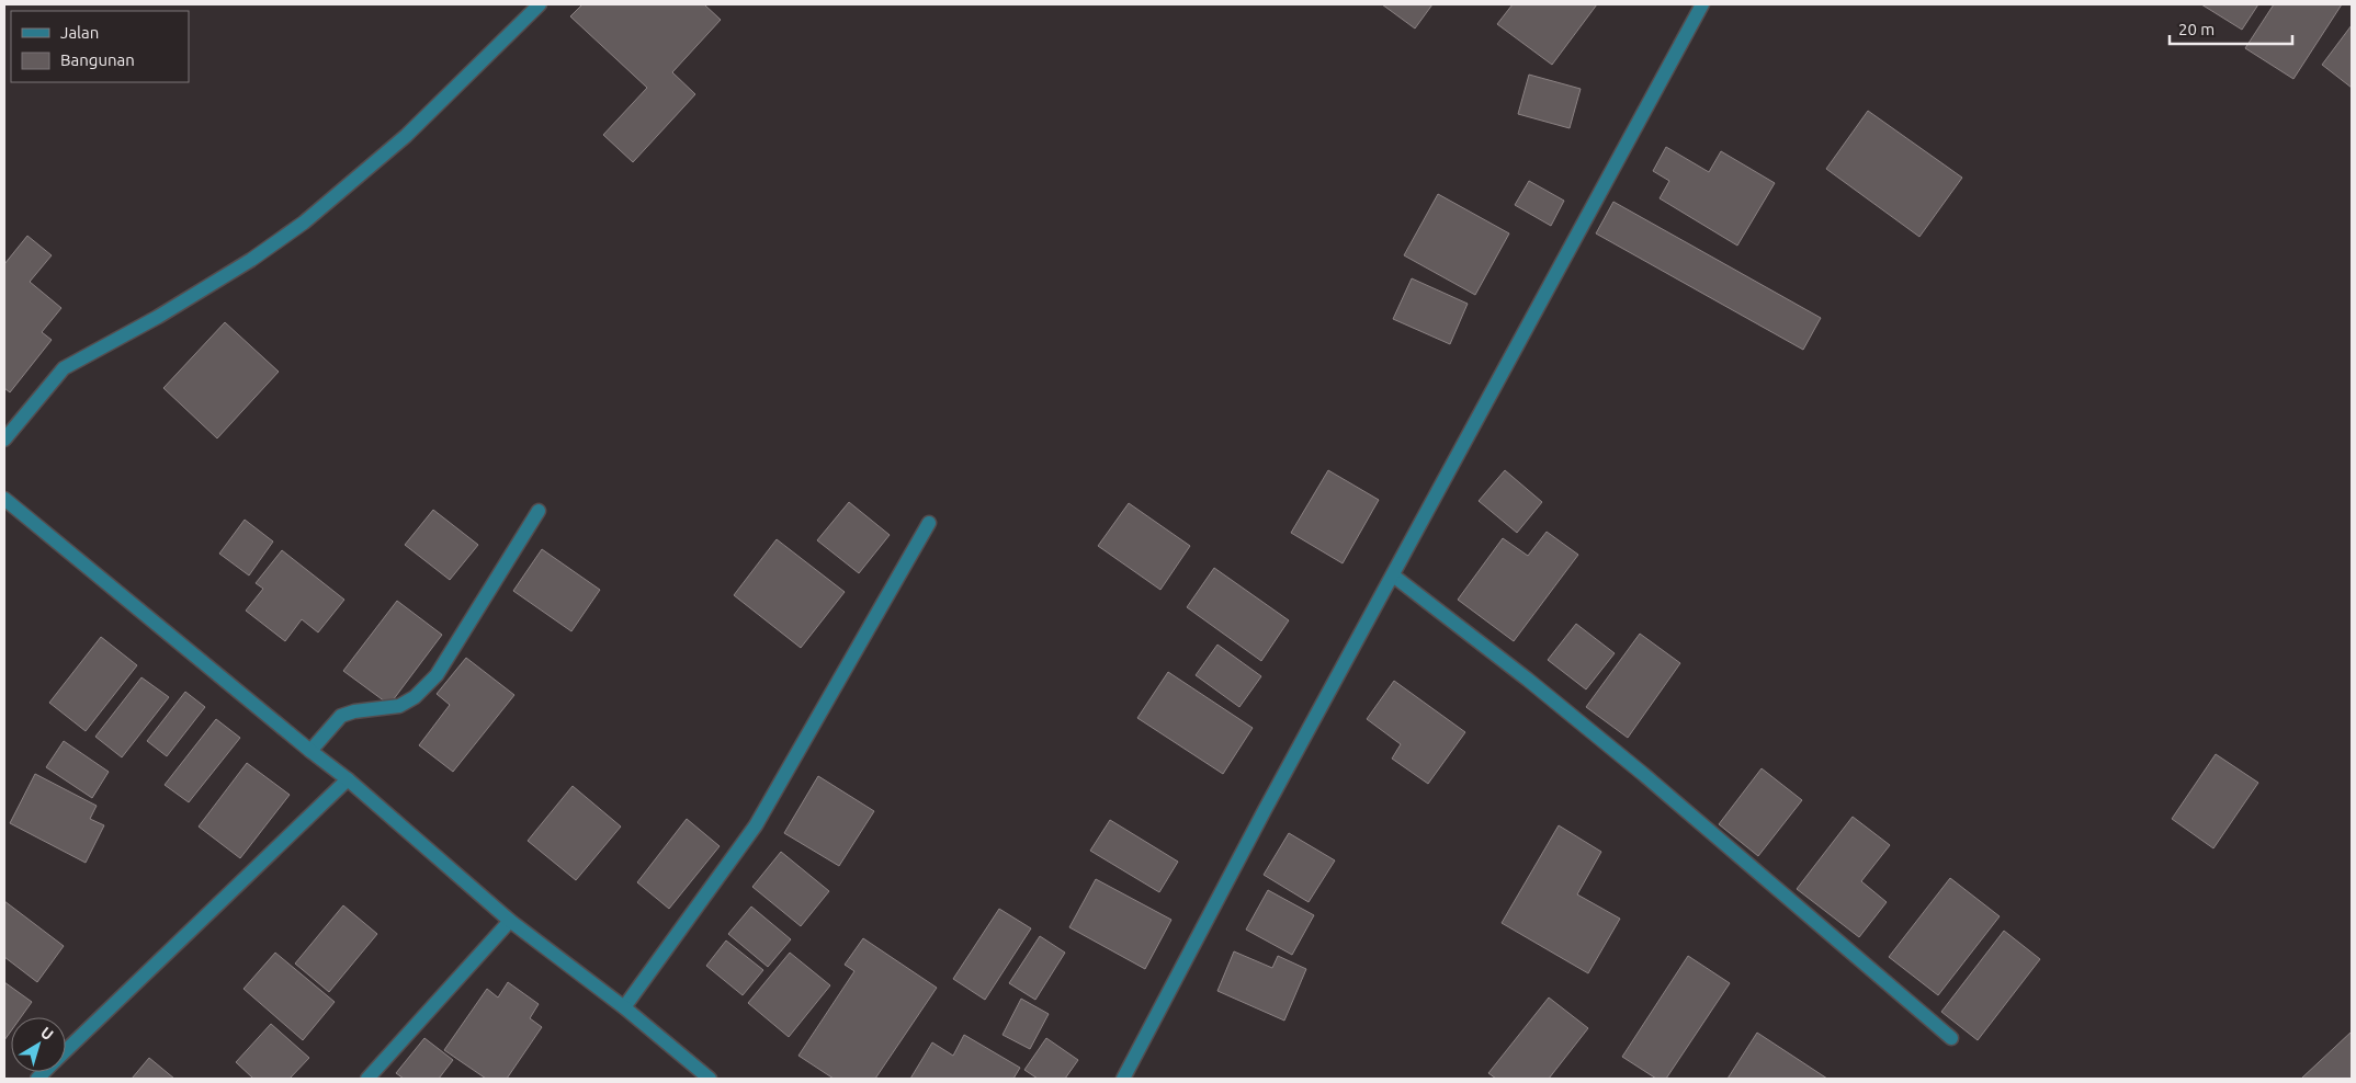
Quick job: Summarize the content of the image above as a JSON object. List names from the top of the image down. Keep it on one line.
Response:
{"legend":["Jalan","Bangunan"],"scale_bar":"20 m","north":"top right"}
